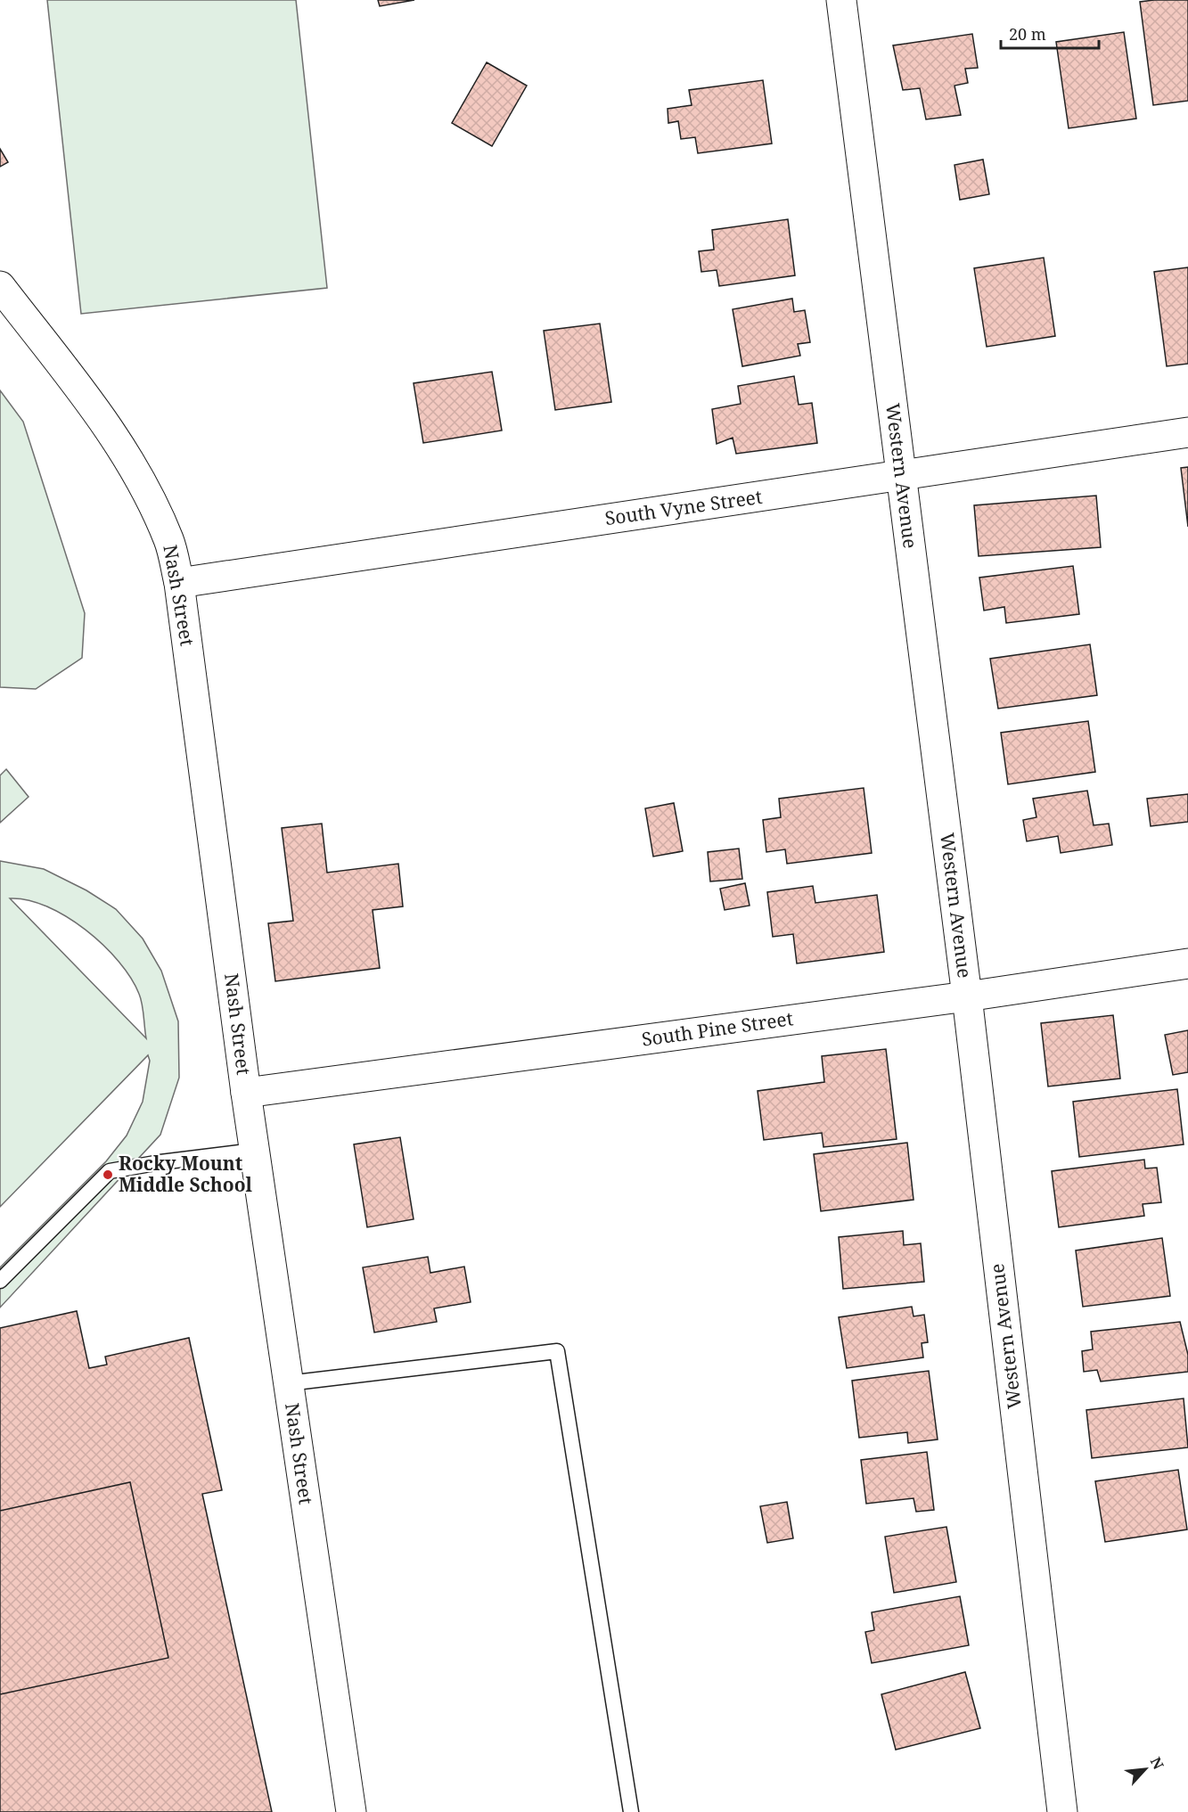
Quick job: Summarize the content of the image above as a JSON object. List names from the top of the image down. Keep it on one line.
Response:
{"streets":{"street":["Western Avenue","South Vyne Street","Nash Street","South Pine Street"]},"crossings":[["Western Avenue","South Vyne Street"],["Western Avenue","South Pine Street"],["South Vyne Street","Nash Street"],["Nash Street","South Pine Street"]],"places":["Rocky Mount Middle School"],"scale_bar":"20 m","north":"top right"}
